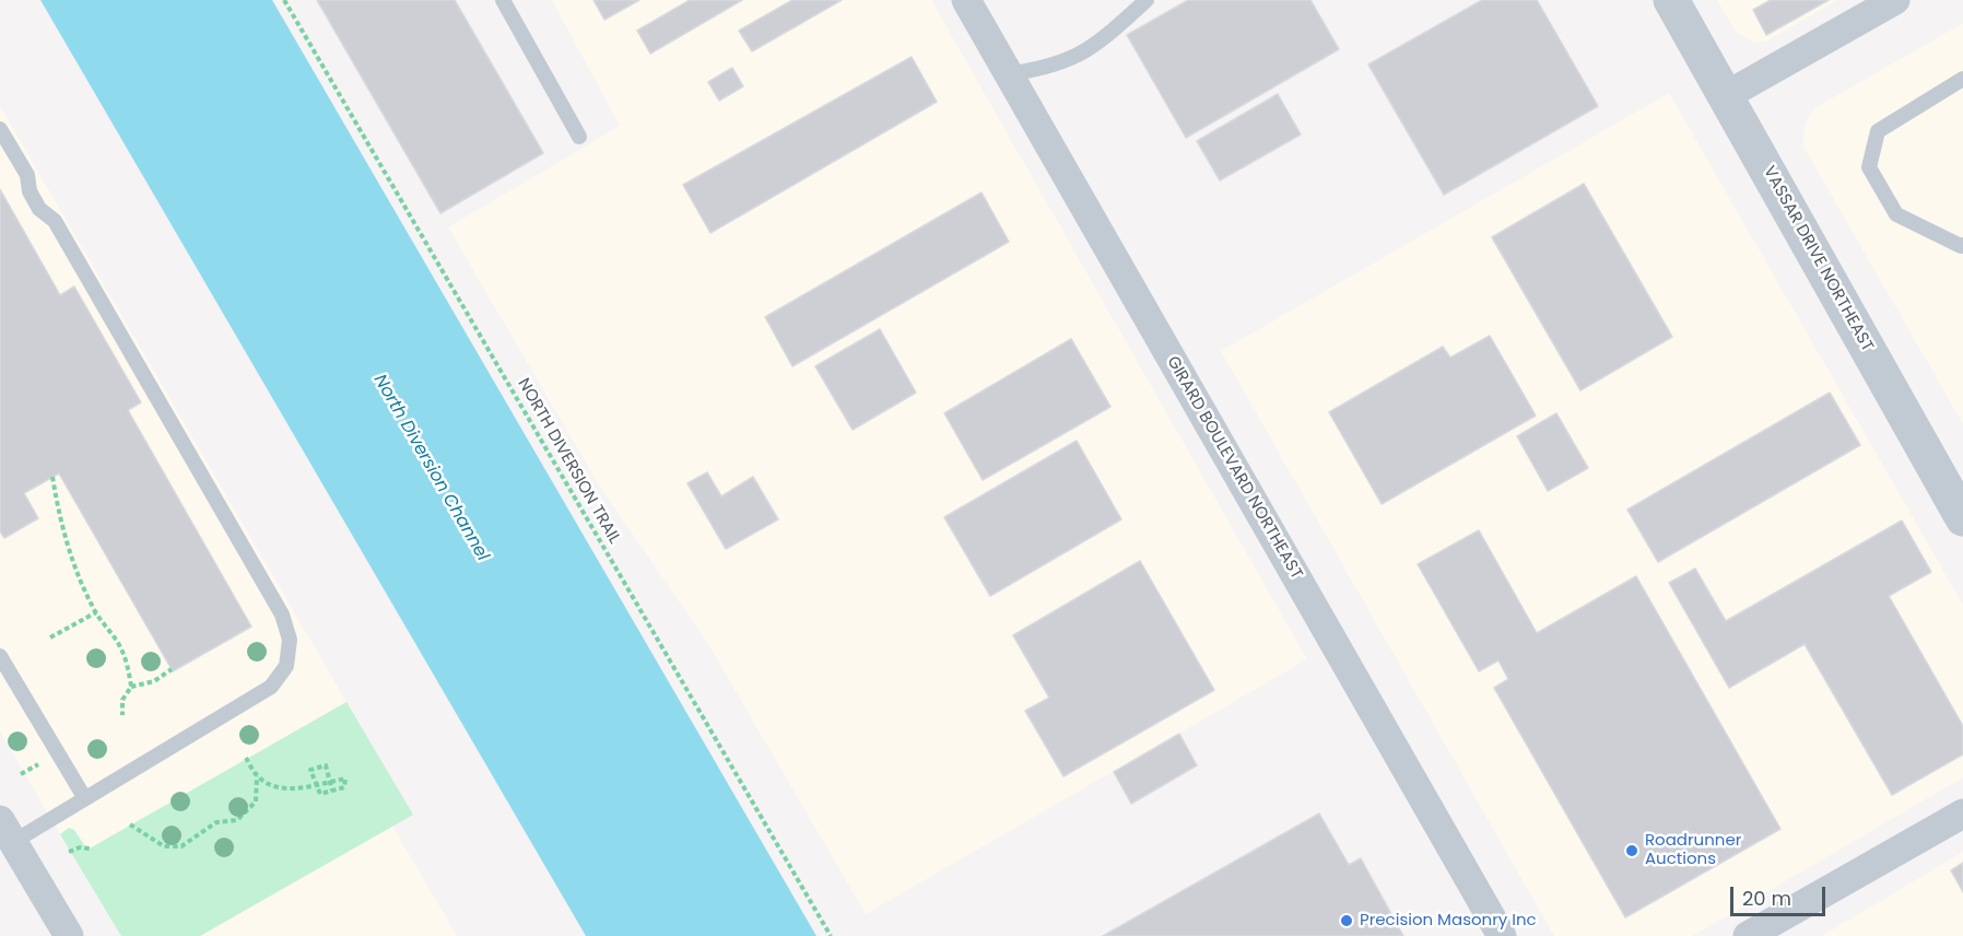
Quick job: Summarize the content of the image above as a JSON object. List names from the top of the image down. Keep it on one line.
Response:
{"streets":{"street":["VASSAR DRIVE NORTHEAST","GIRARD BOULEVARD NORTHEAST"],"path":["NORTH DIVERSION TRAIL"]},"water":["North Diversion Channel"],"places":["Roadrunner Auctions","Precision Masonry Inc"],"scale_bar":"20 m"}
